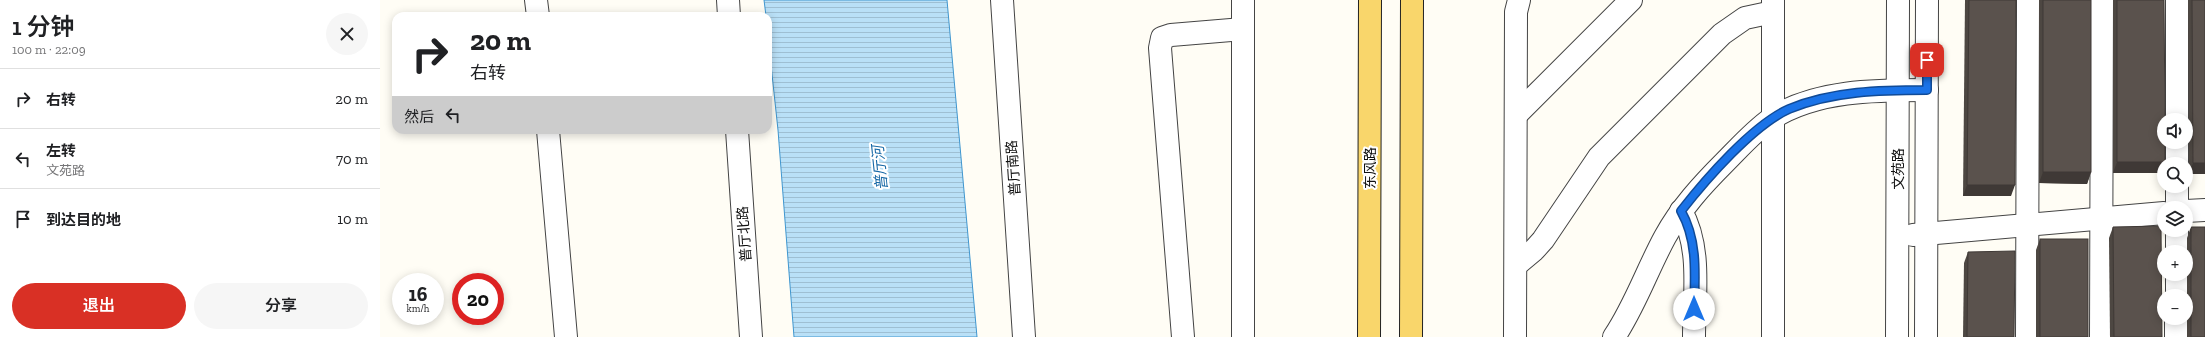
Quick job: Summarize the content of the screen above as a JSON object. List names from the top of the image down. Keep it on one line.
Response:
{"streets":{"main road":["东风路"],"street":["普厅南路","文苑路","普厅北路"]},"water":["普厅河"],"page":{"heading":["1 分钟","100 m · 22:09"],"turn":["20 m","右转"],"list":[{"name":"右转","value":"20 m"},{"name":"左转","note":"文苑路","value":"70 m"},{"name":"到达目的地","value":"10 m"}],"then":"然后","map_buttons":["+","−"],"speed":"16 km/h","limit":"20","buttons":["退出","分享"]}}
